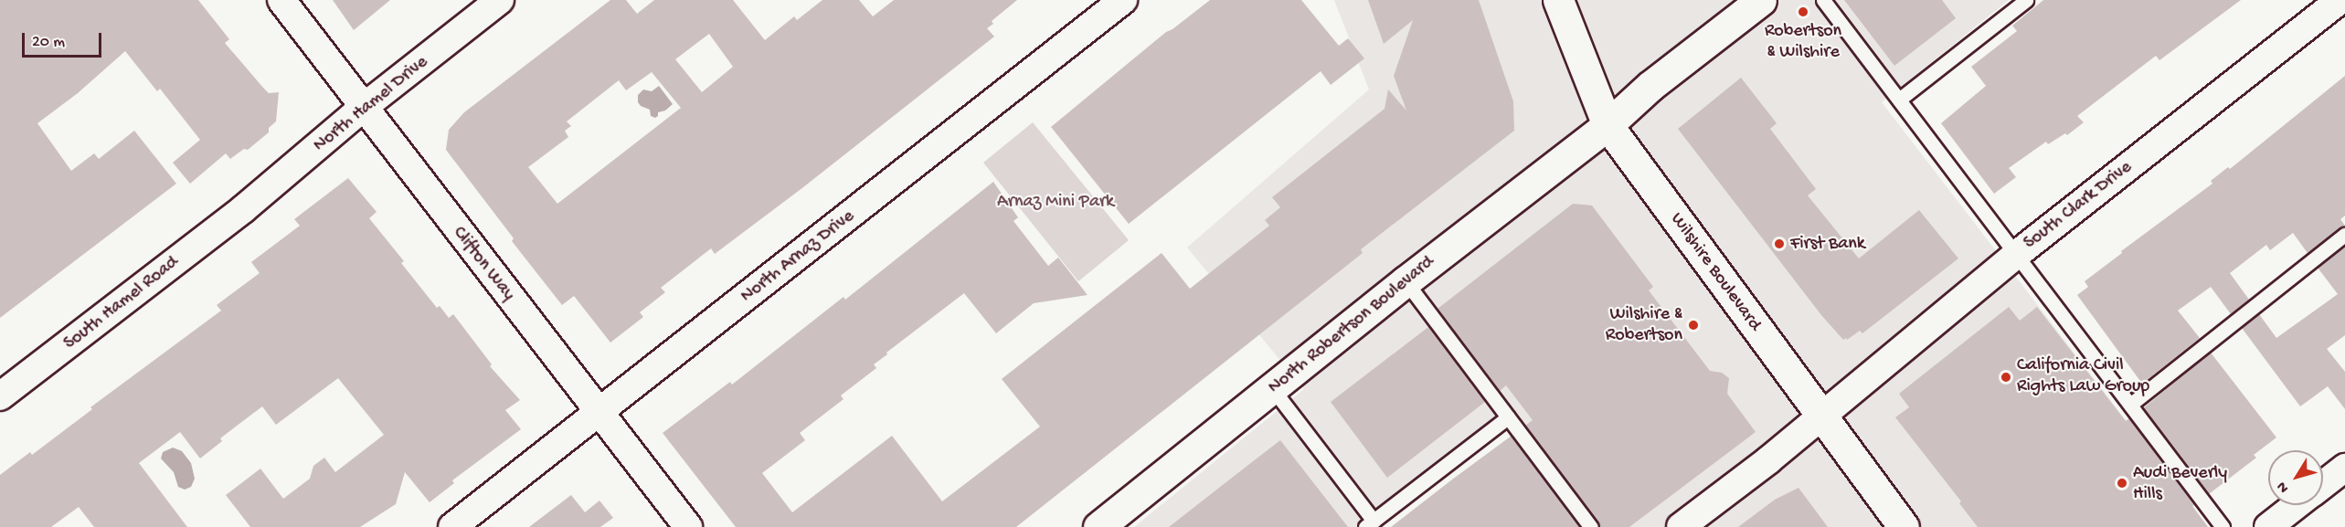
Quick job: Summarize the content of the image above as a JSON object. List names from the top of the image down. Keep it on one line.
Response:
{"streets":{"main road":["Wilshire Boulevard","North Robertson Boulevard"],"street":["North Hamel Drive","South Clark Drive","North Arnaz Drive","Clifton Way","South Hamel Road"]},"crossings":[["North Hamel Drive","Clifton Way"],["North Hamel Drive","South Hamel Road"],["South Clark Drive","Wilshire Boulevard"],["North Arnaz Drive","Clifton Way"],["Wilshire Boulevard","North Robertson Boulevard"]],"parks":["Arnaz Mini Park"],"places":["Robertson & Wilshire","First Bank","Wilshire & Robertson","California Civil Rights Law Group","Audi Beverly Hills"],"scale_bar":"20 m","north":"bottom left"}
